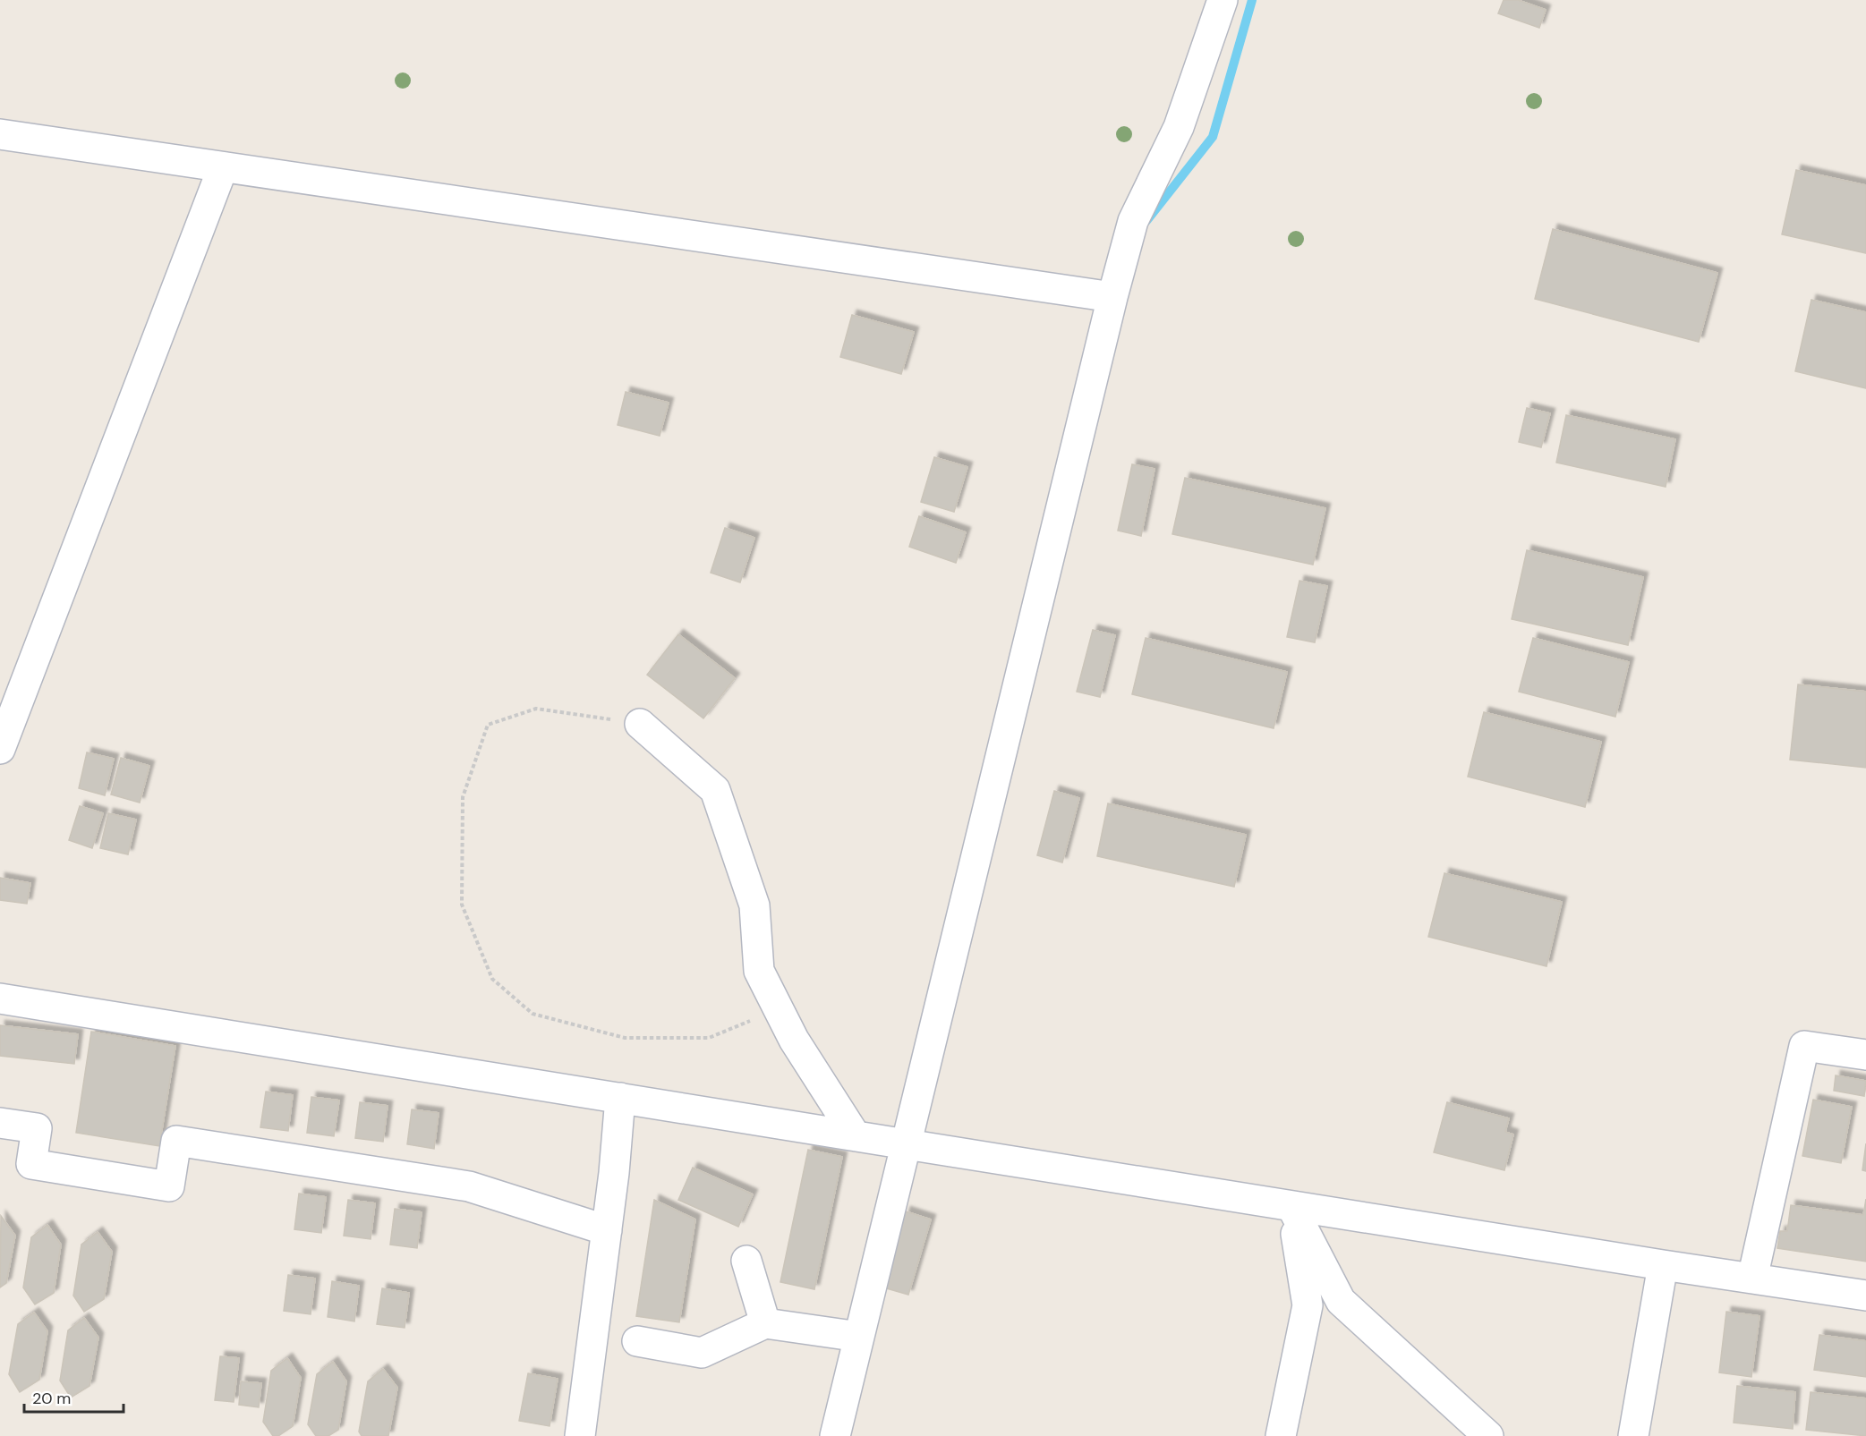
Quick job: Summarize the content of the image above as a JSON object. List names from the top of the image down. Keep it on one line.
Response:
{"scale_bar":"20 m"}
